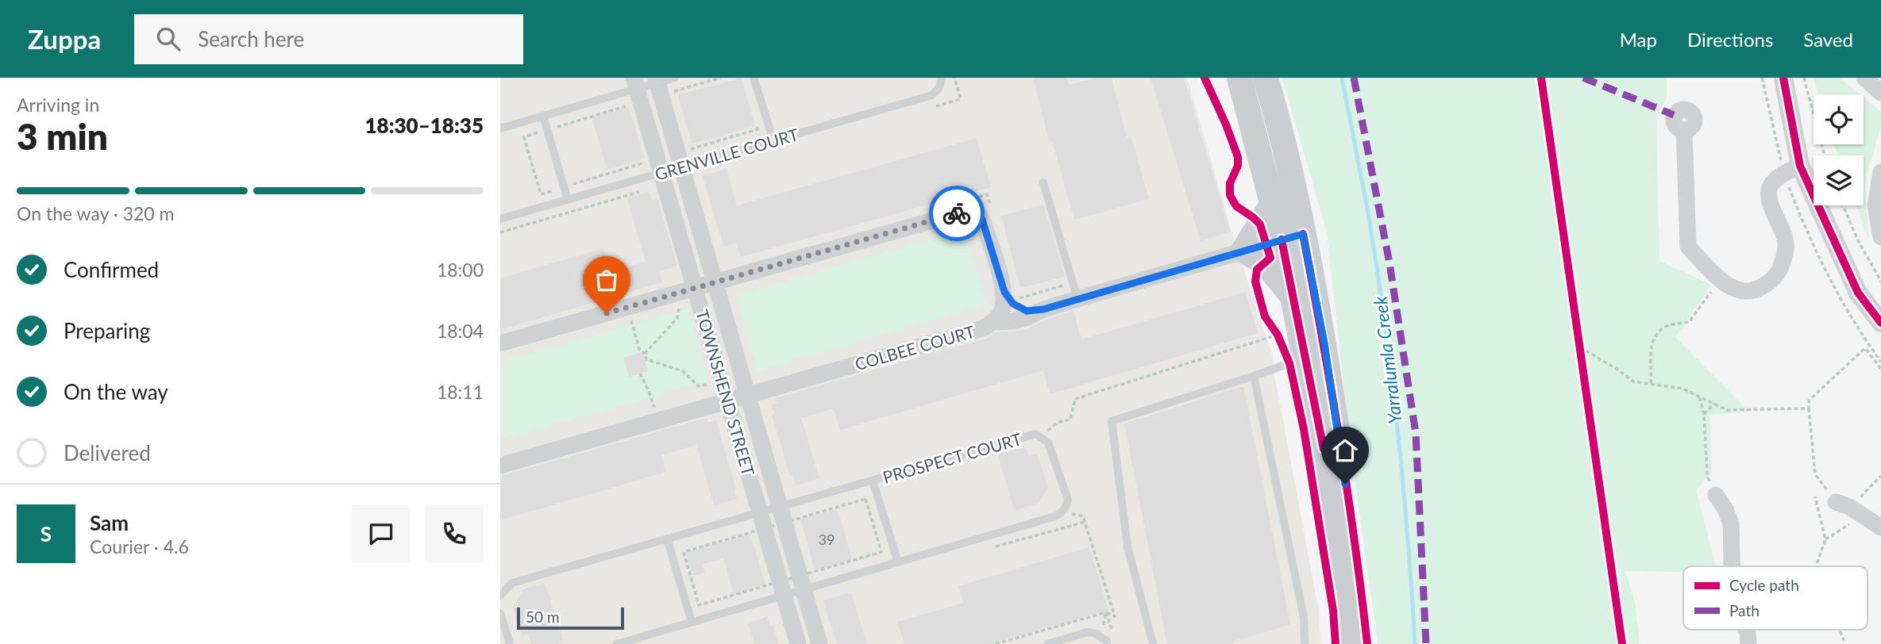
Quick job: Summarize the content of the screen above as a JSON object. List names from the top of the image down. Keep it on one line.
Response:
{"streets":{"street":["COLBEE COURT","TOWNSHEND STREET"],"lane":["GRENVILLE COURT","PROSPECT COURT"]},"crossings":[["GRENVILLE COURT","TOWNSHEND STREET"],["COLBEE COURT","TOWNSHEND STREET"],["TOWNSHEND STREET","PROSPECT COURT"]],"water":["Yarralumla Creek"],"house_numbers":["39"],"legend":["Cycle path","Path"],"scale_bar":"50 m","page":{"header":"Zuppa","search":"Search here","nav":["Map","Directions","Saved"],"heading":["3 min","Arriving in","18:30–18:35"],"panel":["Sam","Courier · 4.6"],"bar":"On the way · 320 m","list":[["Confirmed","18:00"],["Preparing","18:04"],["On the way","18:11"],"Delivered"],"round":"S","scale":"50 m"}}
